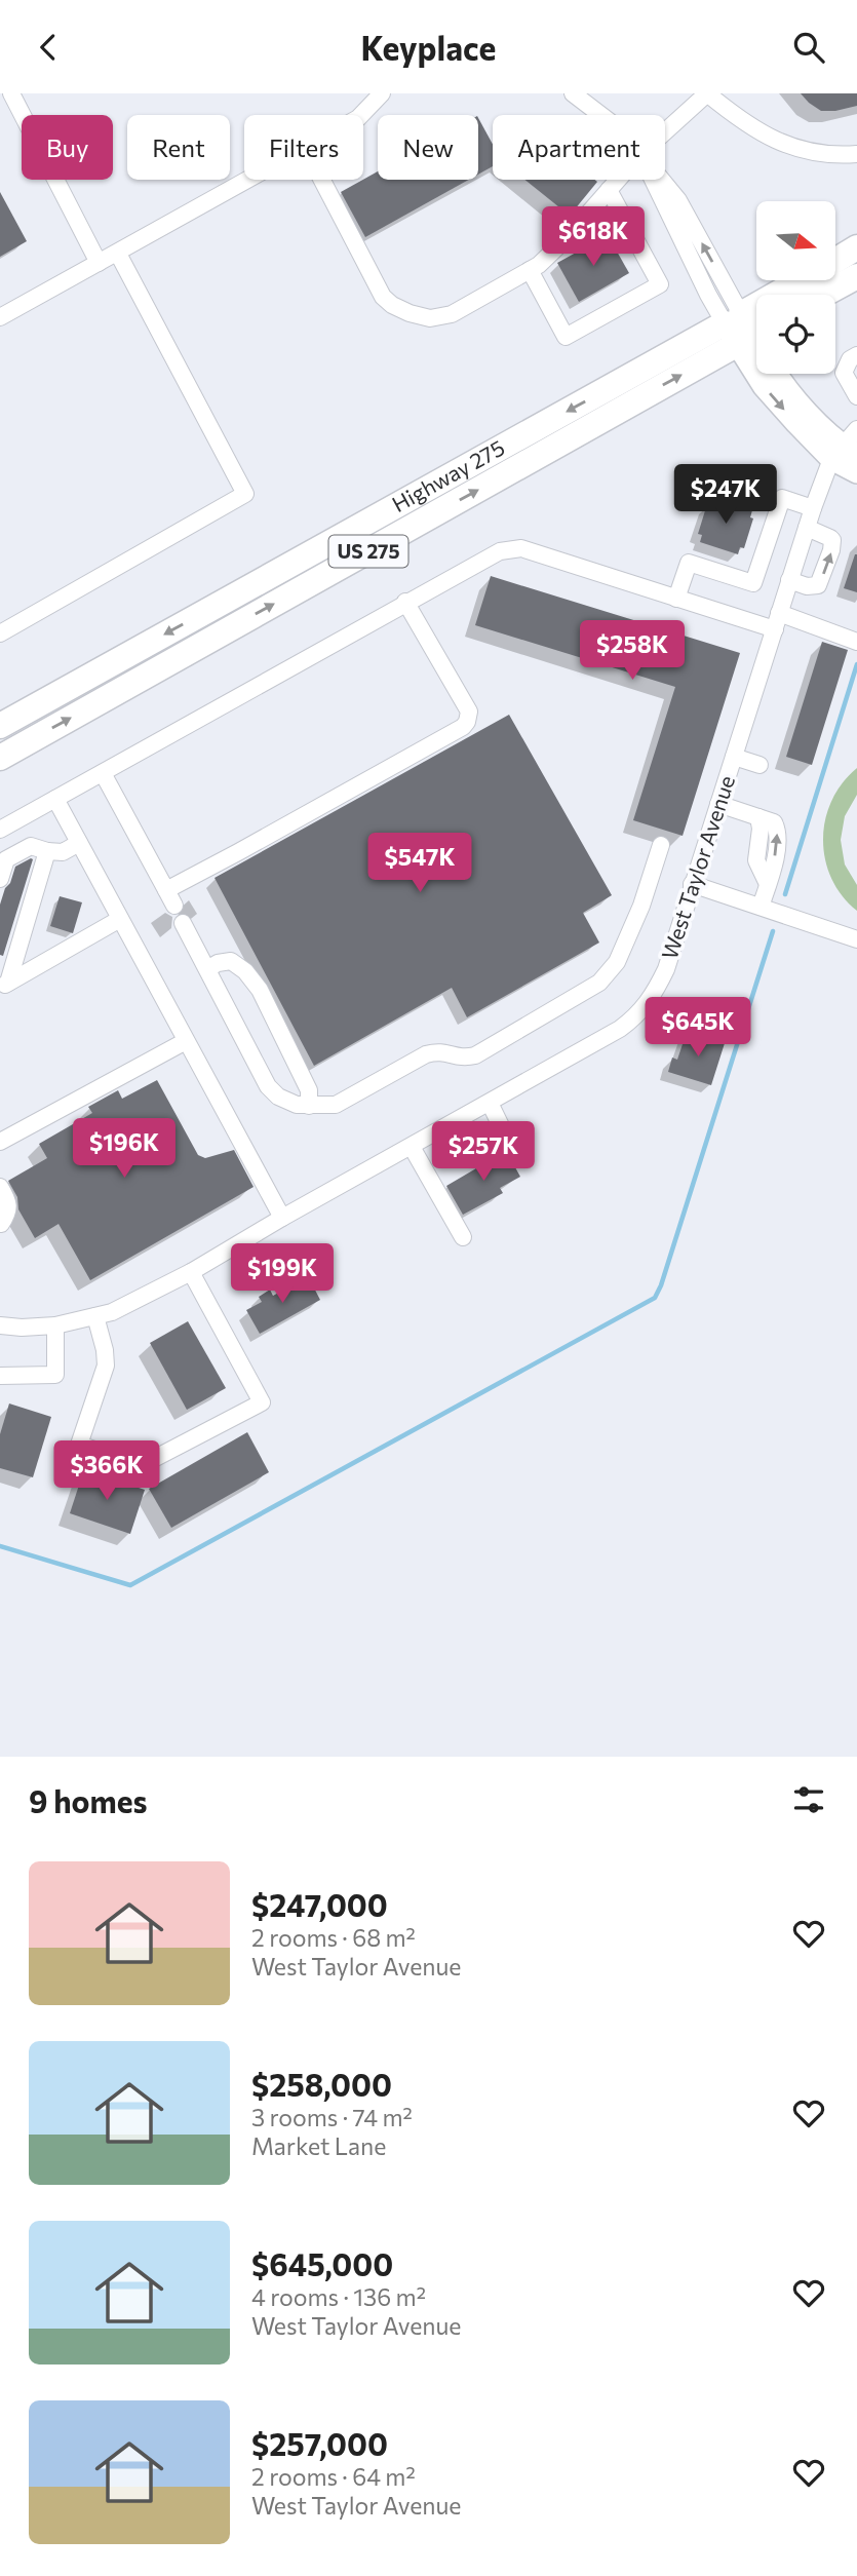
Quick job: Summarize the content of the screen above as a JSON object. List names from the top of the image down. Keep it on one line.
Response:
{"streets":{"highway":["Highway 275","US 275"],"street":["West Taylor Avenue"]},"north":"right","page":{"header":"Keyplace","chip":["Buy","Rent","Filters","New","Apartment"],"price":["$618K","$247K","$258K","$547K","$645K","$196K","$257K","$199K","$366K"],"heading":"9 homes","list":[{"name":"$247,000","note":"2 rooms · 68 m² · West Taylor Avenue"},{"name":"$258,000","note":"3 rooms · 74 m² · Market Lane"},{"name":"$645,000","note":"4 rooms · 136 m² · West Taylor Avenue"},{"name":"$257,000","note":"2 rooms · 64 m² · West Taylor Avenue"}]}}
